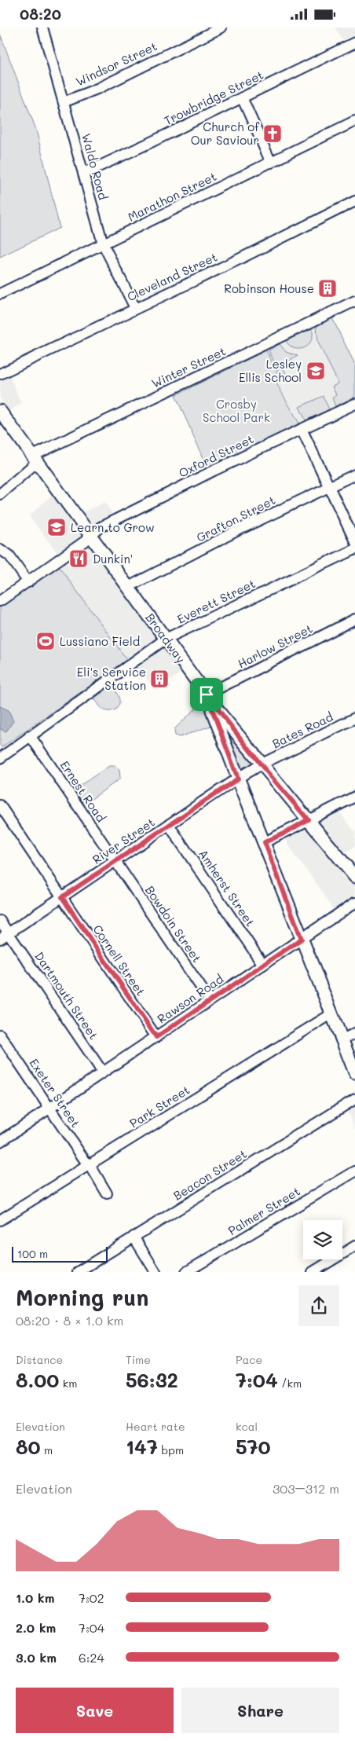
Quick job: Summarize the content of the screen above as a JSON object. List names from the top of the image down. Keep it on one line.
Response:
{"streets":{"main road":["Broadway"],"street":["Windsor Street","Trowbridge Street","Waldo Road","Marathon Street","Cleveland Street","Winter Street","Oxford Street","Grafton Street","Everett Street","Harlow Street","Bates Road","Ernest Road","River Street","Amherst Street","Bowdoin Street","Cornell Street","Dartmouth Street","Rawson Road","Exeter Street","Park Street","Beacon Street","Palmer Street"]},"crossings":[["Windsor Street","Waldo Road"],["Trowbridge Street","Waldo Road"],["Waldo Road","Marathon Street"],["Waldo Road","Cleveland Street"],["Winter Street","Broadway"],["Oxford Street","Broadway"],["Grafton Street","Broadway"],["Everett Street","Broadway"],["Everett Street","Ernest Road"],["Broadway","Harlow Street"],["Broadway","Bates Road"],["Broadway","River Street"],["Bates Road","River Street"],["Ernest Road","River Street"],["Ernest Road","Bowdoin Street"],["River Street","Amherst Street"],["River Street","Bowdoin Street"],["River Street","Cornell Street"],["River Street","Dartmouth Street"],["Amherst Street","Rawson Road"],["Bowdoin Street","Rawson Road"],["Cornell Street","Rawson Road"],["Dartmouth Street","Rawson Road"],["Rawson Road","Exeter Street"],["Exeter Street","Park Street"]],"parks":["Crosby School Park"],"places":{"church":["Church of Our Saviour"],"building":["Robinson House","Eli's Service Station"],"school or university":["Lesley Ellis School","Learn to Grow"],"restaurant":["Dunkin'"],"sports":["Lussiano Field"]},"scale_bar":"100 m","page":{"status":"08:20","scale":"100 m","heading":["Morning run","08:20 · 8 × 1.0 km"],"stats":[["Distance","8.00 km"],["Time","56:32"],["Pace","7:04 /km"],["Elevation","80 m"],["Heart rate","147 bpm"],["kcal","570"]],"chart":["Elevation","303–312 m"],"list":[{"name":"1.0 km","note":"7:02"},{"name":"2.0 km","note":"7:04"},{"name":"3.0 km","note":"6:24"}],"buttons":["Save","Share"]}}
